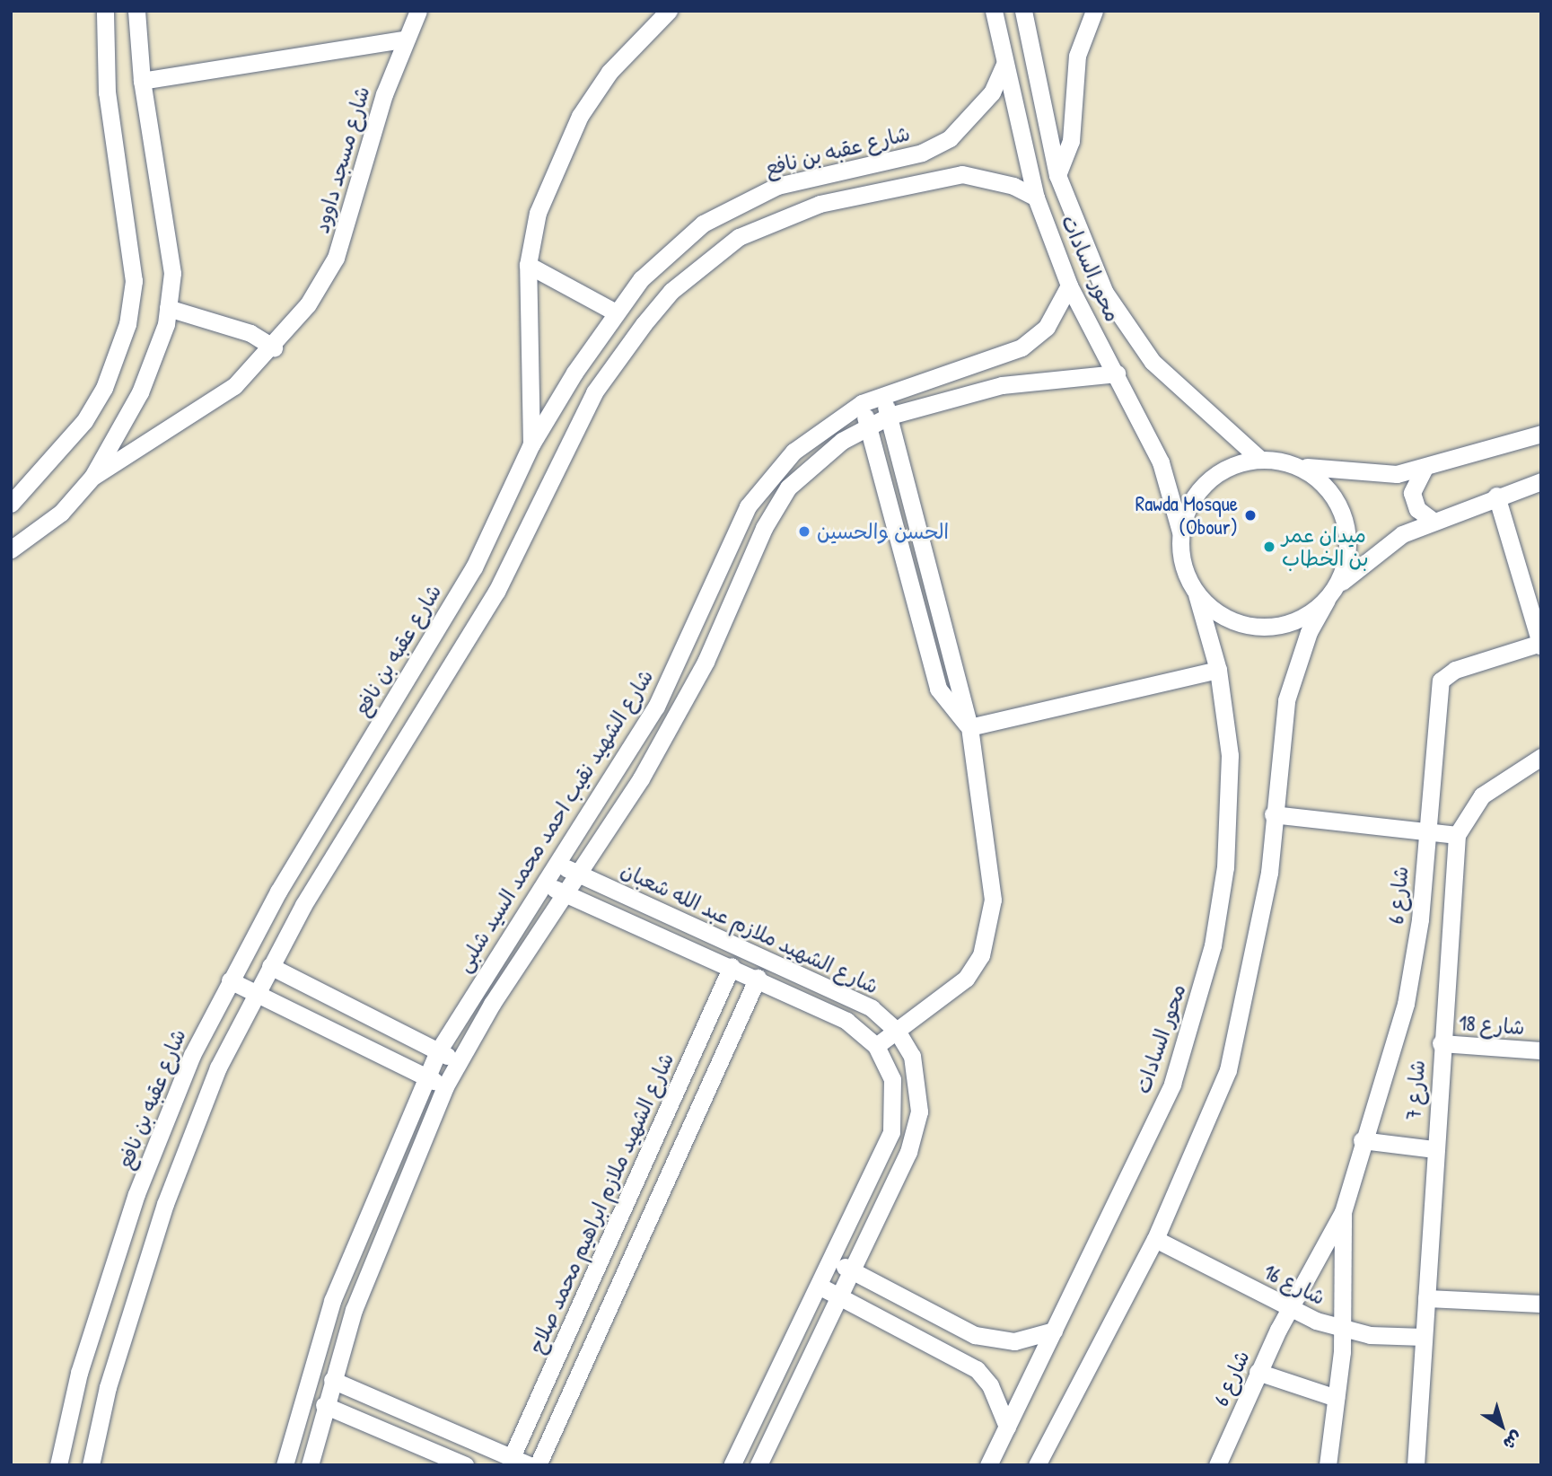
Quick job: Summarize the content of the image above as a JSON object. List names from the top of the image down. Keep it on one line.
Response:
{"streets":{"street":["شارع عقبه بن نافع","شارع مسجد داوود","محور السادات","شارع الشهيد نقيب احمد محمد السيد شلبى","شارع 6","شارع الشهيد ملازم عبد الله شعبان","شارع 18","شارع 7","شارع الشهيد ملازم ابراهيم محمد صلاح","شارع 16"]},"crossings":[["شارع عقبه بن نافع","محور السادات"],["محور السادات","شارع الشهيد نقيب احمد محمد السيد شلبى"],["شارع الشهيد نقيب احمد محمد السيد شلبى","شارع الشهيد ملازم عبد الله شعبان"],["شارع 6","شارع 16"],["شارع الشهيد ملازم عبد الله شعبان","شارع الشهيد ملازم ابراهيم محمد صلاح"],["شارع 18","شارع 7"],["شارع 7","شارع 16"]],"places":["Rawda Mosque (Obour)","الحسن والحسين","ميدان عمر بن الخطاب"],"north":"bottom right"}
